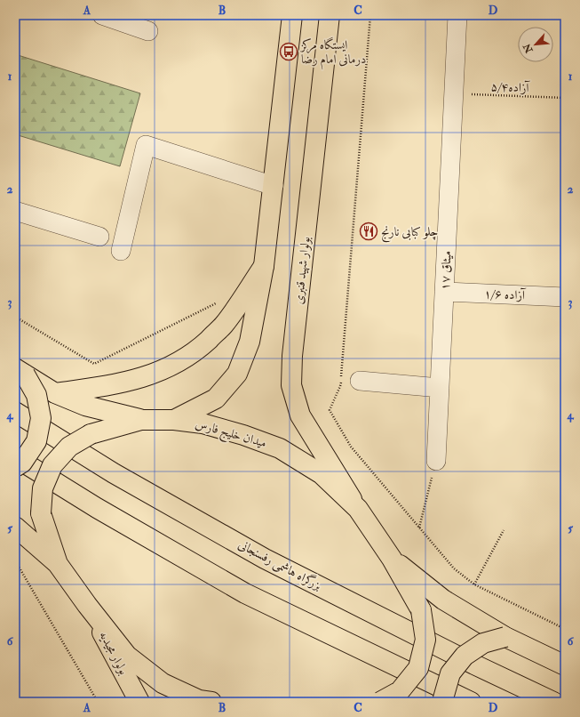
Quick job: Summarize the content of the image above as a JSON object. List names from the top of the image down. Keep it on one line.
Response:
{"streets":{"main road":["بولوار شهید قنبری","میدان خلیج فارس","بزرگراه هاشمی رفسنجانی","بولوار مجیدیه"],"street":["میثاق ۱۷","آزاده ۱/۶"],"path":["آزاده۵/۴"]},"crossings":[["آزاده۵/۴","میثاق ۱۷"],["بولوار شهید قنبری","میدان خلیج فارس"],["میثاق ۱۷","آزاده ۱/۶"],["میدان خلیج فارس","بولوار مجیدیه"]],"places":{"bus stop":["ایستگاه مرکز درمانی امام رضا"],"restaurant":["چلو کبابی نارنج"]},"north":"bottom left","grid":{"columns":["A","B","C","D"],"rows":["1","2","3","4","5","6"]}}
